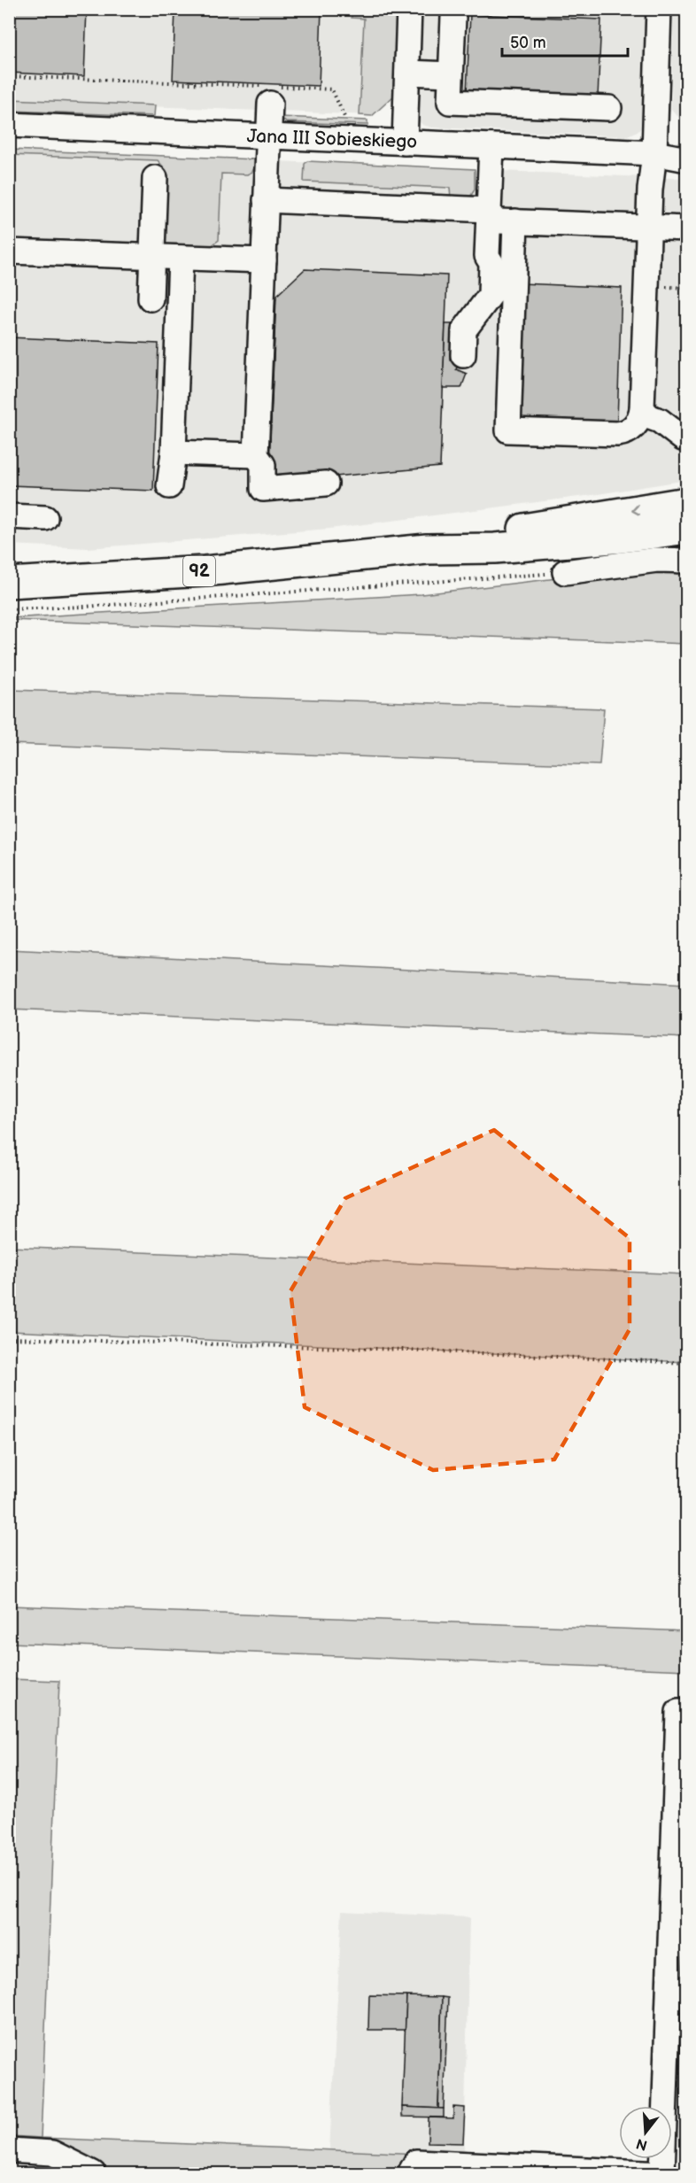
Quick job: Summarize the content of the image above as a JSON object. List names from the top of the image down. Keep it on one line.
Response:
{"streets":{"main road":["92"],"street":["Jana III Sobieskiego"]},"scale_bar":"50 m","north":"bottom"}
